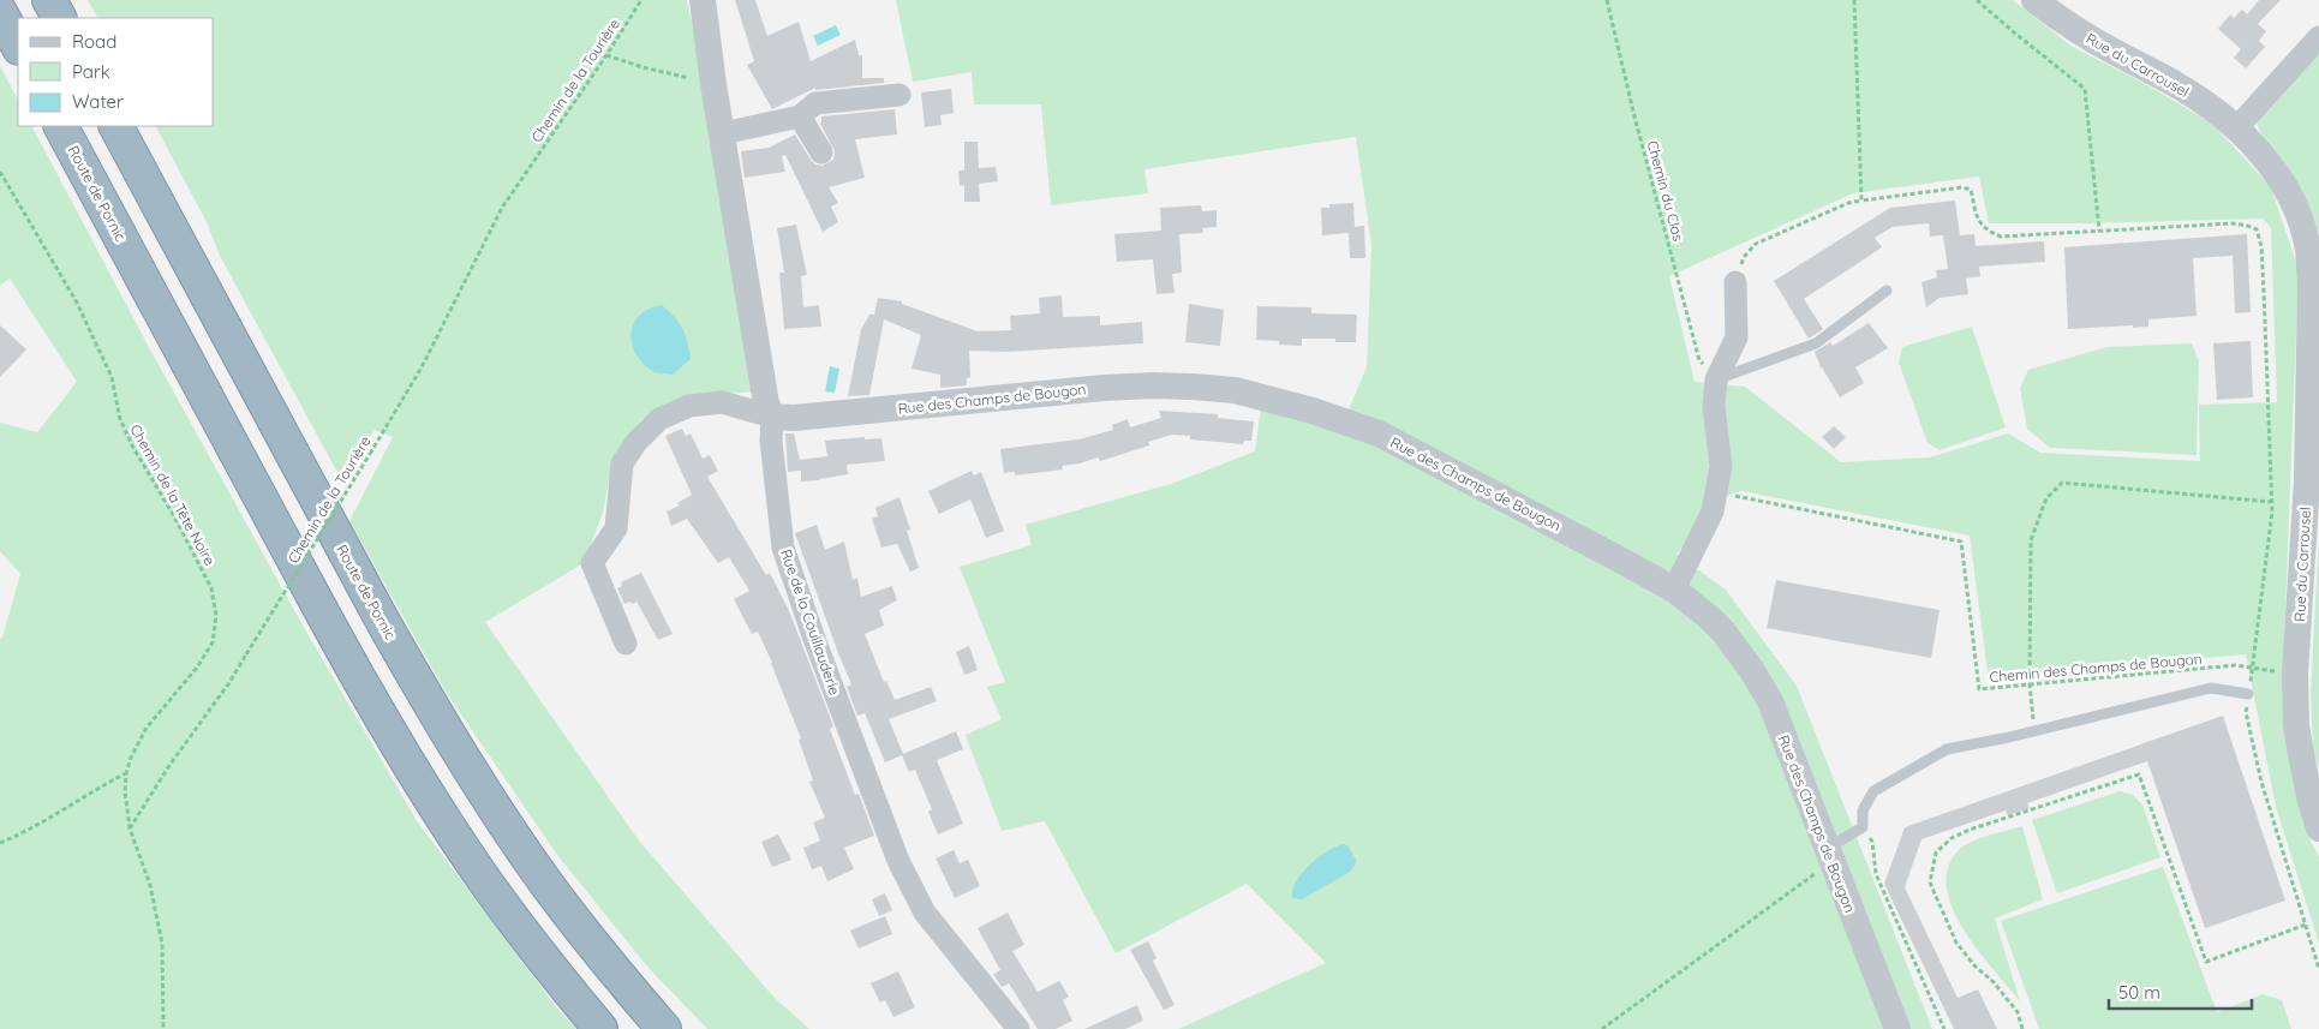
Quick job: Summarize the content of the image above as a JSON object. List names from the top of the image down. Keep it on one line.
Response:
{"streets":{"highway":["Route de Pornic"],"street":["Rue du Carrousel","Rue des Champs de Bougon","Rue de la Couillauderie"],"path":["Chemin de la Tourière","Chemin du Clos","Chemin de la Tête Noire","Chemin des Champs de Bougon"]},"crossings":[["Chemin de la Tourière","Chemin de la Tête Noire"],["Rue des Champs de Bougon","Rue de la Couillauderie"]],"legend":["Road","Park","Water"],"scale_bar":"50 m"}
